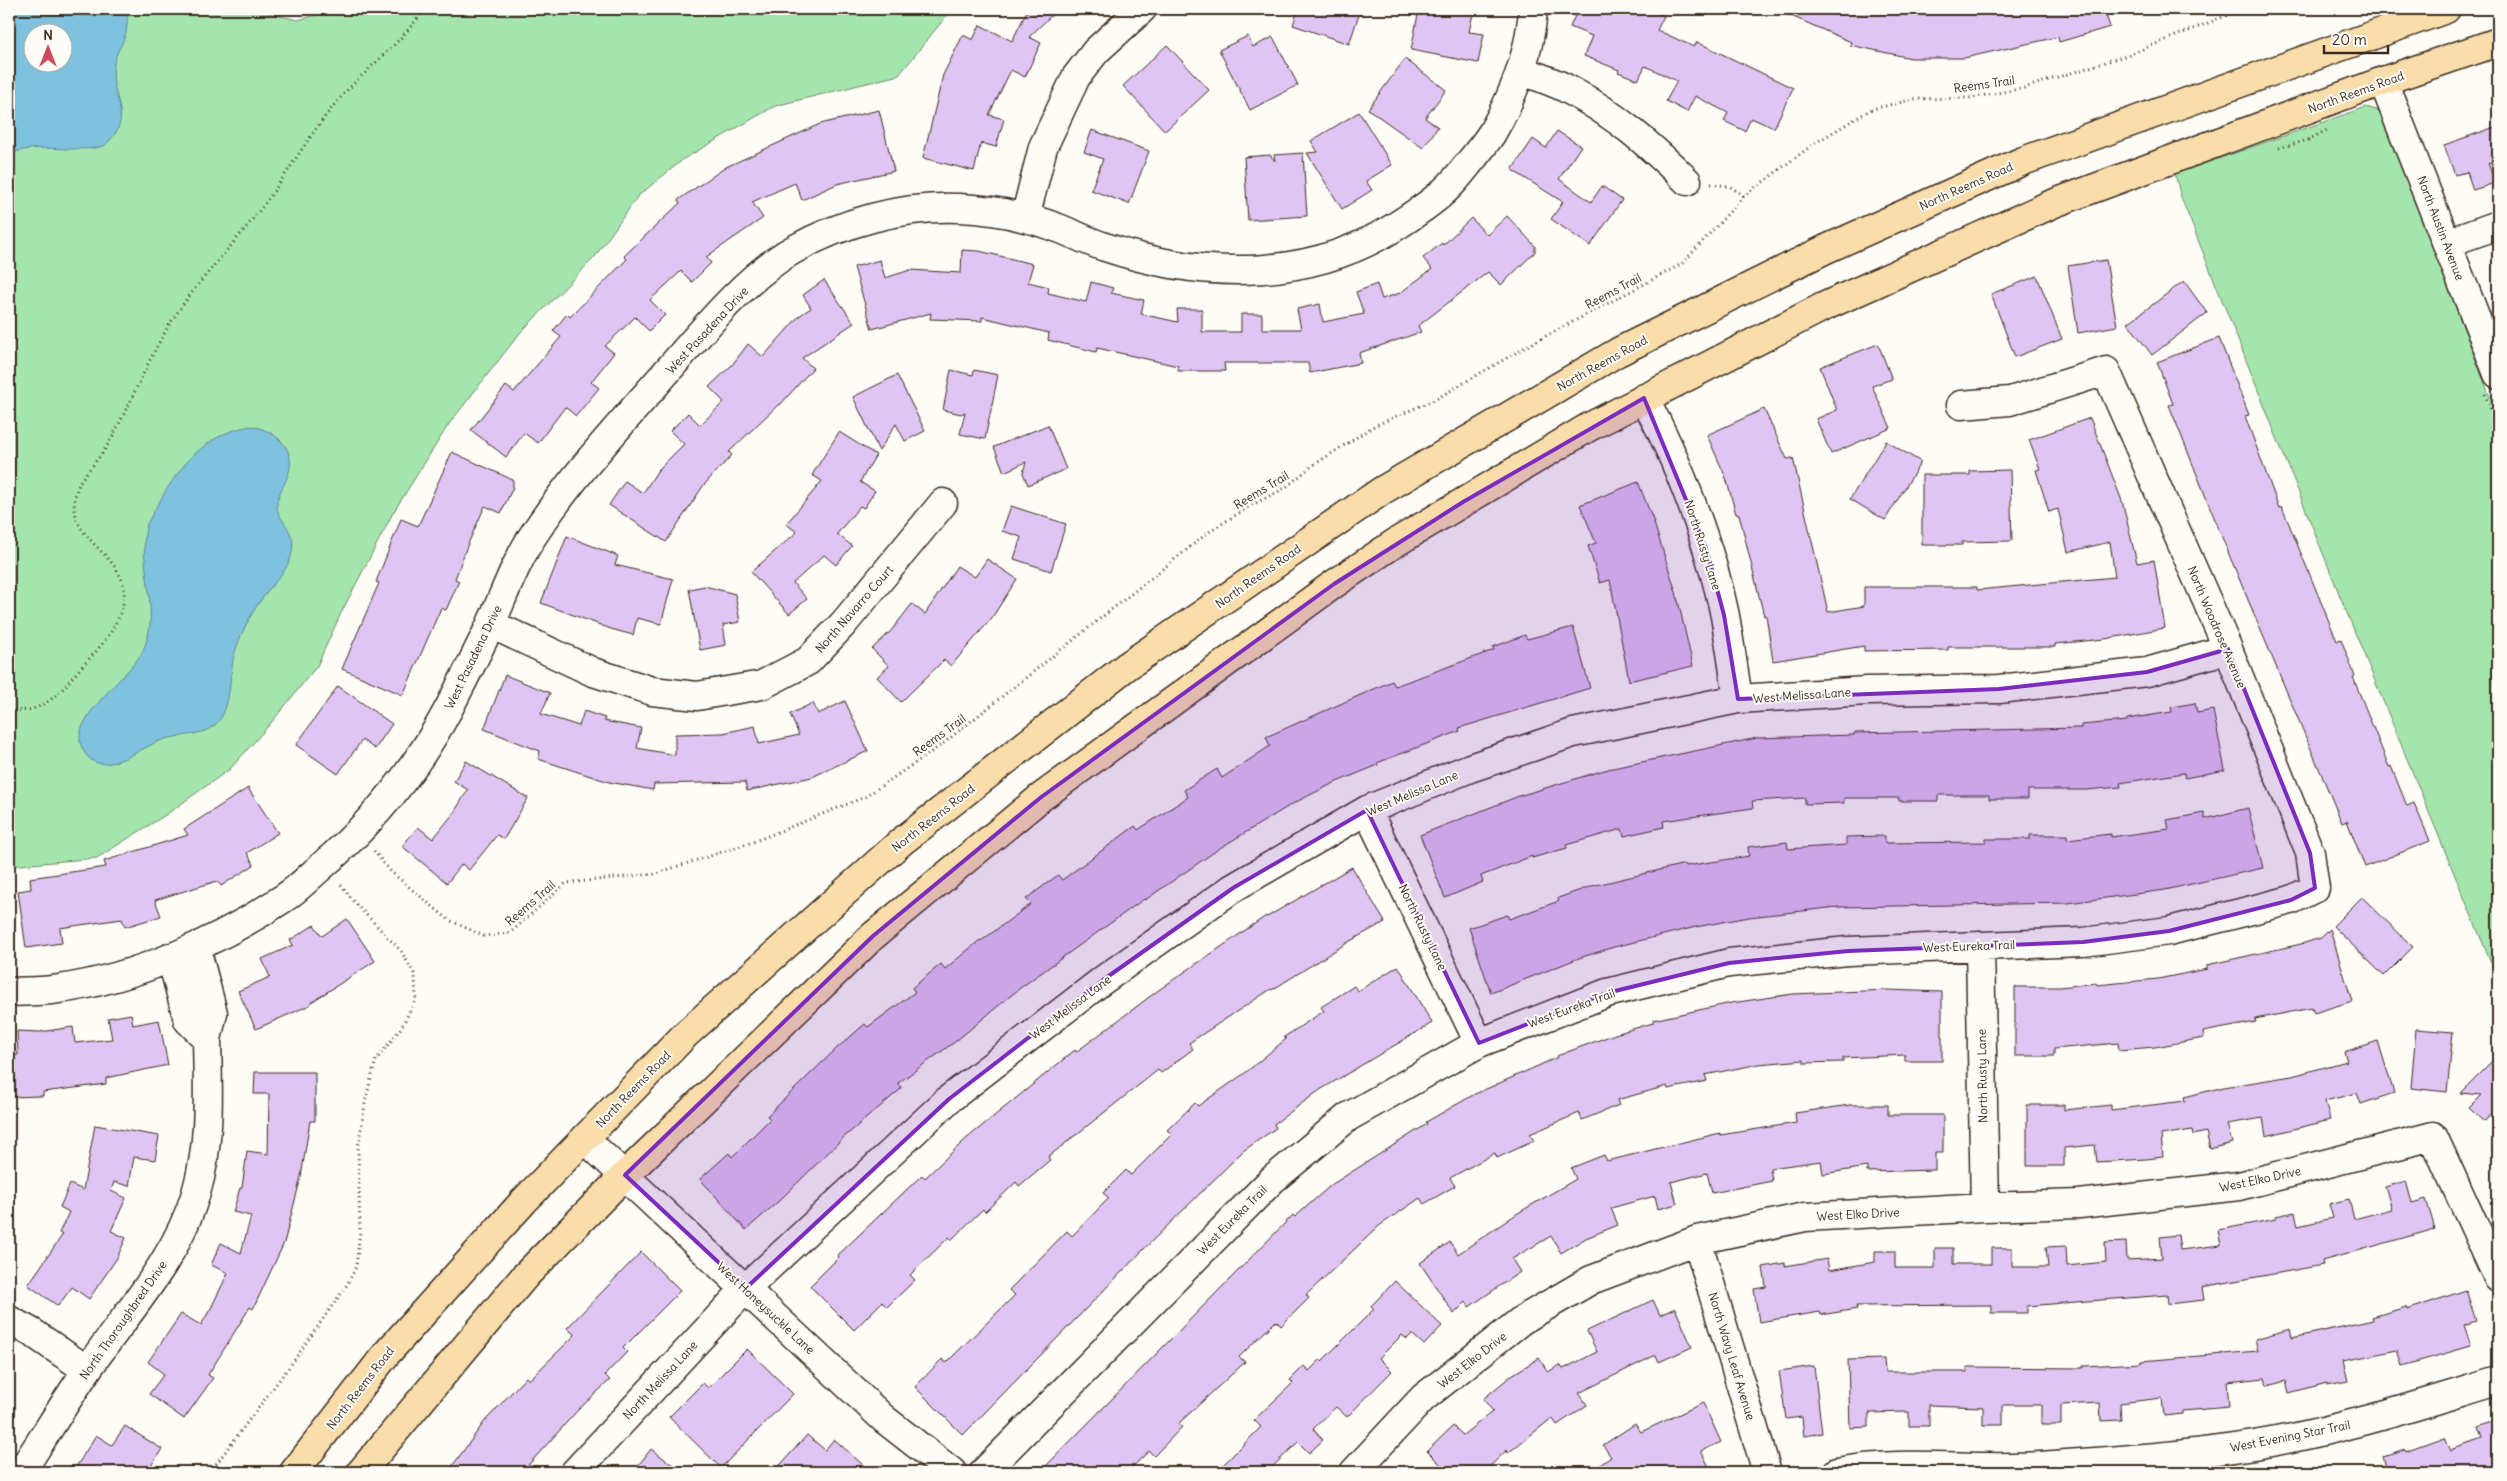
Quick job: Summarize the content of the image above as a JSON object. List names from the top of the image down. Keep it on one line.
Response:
{"streets":{"main road":["North Reems Road"],"street":["North Austin Avenue","West Pasadena Drive","North Rusty Lane","North Navarro Court","North Woodrose Avenue","West Melissa Lane","West Eureka Trail","West Elko Drive","West Honeysuckle Lane","North Thoroughbred Drive","North Wavy Leaf Avenue","North Melissa Lane","West Evening Star Trail"],"path":["Reems Trail"]},"crossings":[["Reems Trail","West Pasadena Drive"],["North Reems Road","North Austin Avenue"],["North Reems Road","North Rusty Lane"],["North Reems Road","West Honeysuckle Lane"],["West Pasadena Drive","North Navarro Court"],["West Pasadena Drive","North Thoroughbred Drive"],["North Rusty Lane","West Melissa Lane"],["North Rusty Lane","West Eureka Trail"],["North Rusty Lane","West Elko Drive"],["North Woodrose Avenue","West Melissa Lane"],["North Woodrose Avenue","West Eureka Trail"],["West Melissa Lane","West Honeysuckle Lane"],["West Melissa Lane","North Melissa Lane"],["West Elko Drive","North Wavy Leaf Avenue"],["West Honeysuckle Lane","North Melissa Lane"]],"scale_bar":"20 m","north":"top"}
